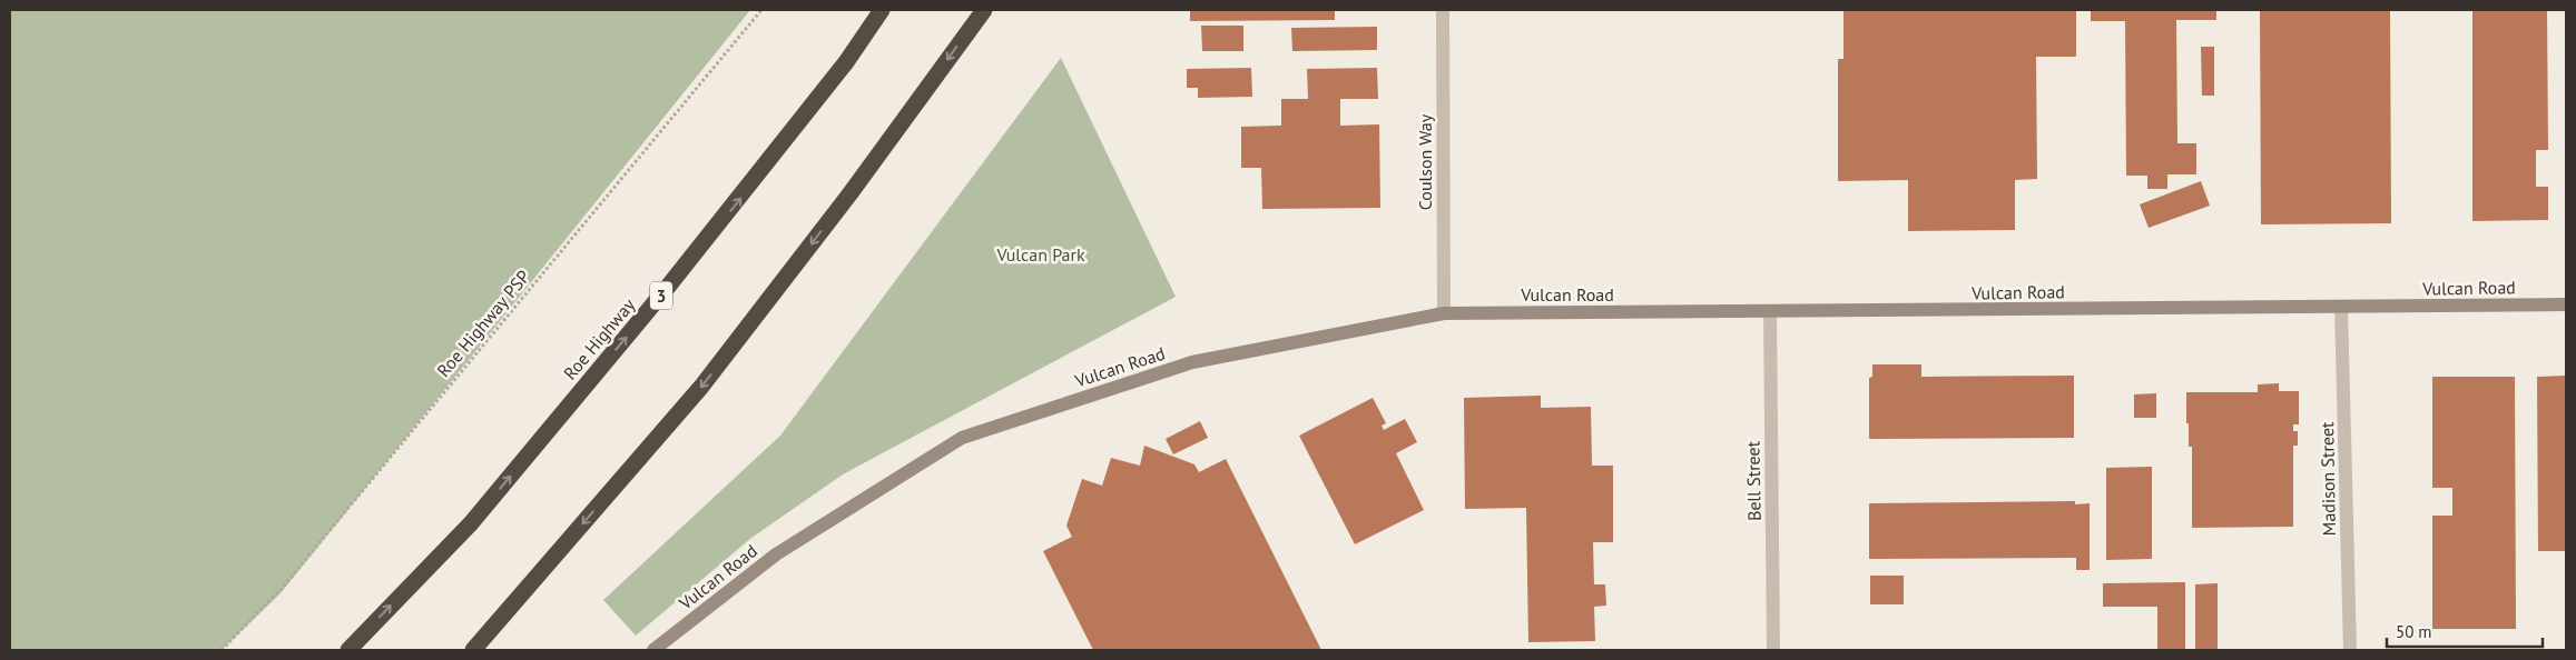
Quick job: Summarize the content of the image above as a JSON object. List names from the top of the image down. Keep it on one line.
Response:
{"streets":{"highway":["3","Roe Highway"],"street":["Coulson Way","Vulcan Road","Madison Street","Bell Street"],"path":["Roe Highway PSP"]},"crossings":[["Coulson Way","Vulcan Road"],["Vulcan Road","Madison Street"],["Vulcan Road","Bell Street"]],"parks":["Vulcan Park"],"scale_bar":"50 m"}
